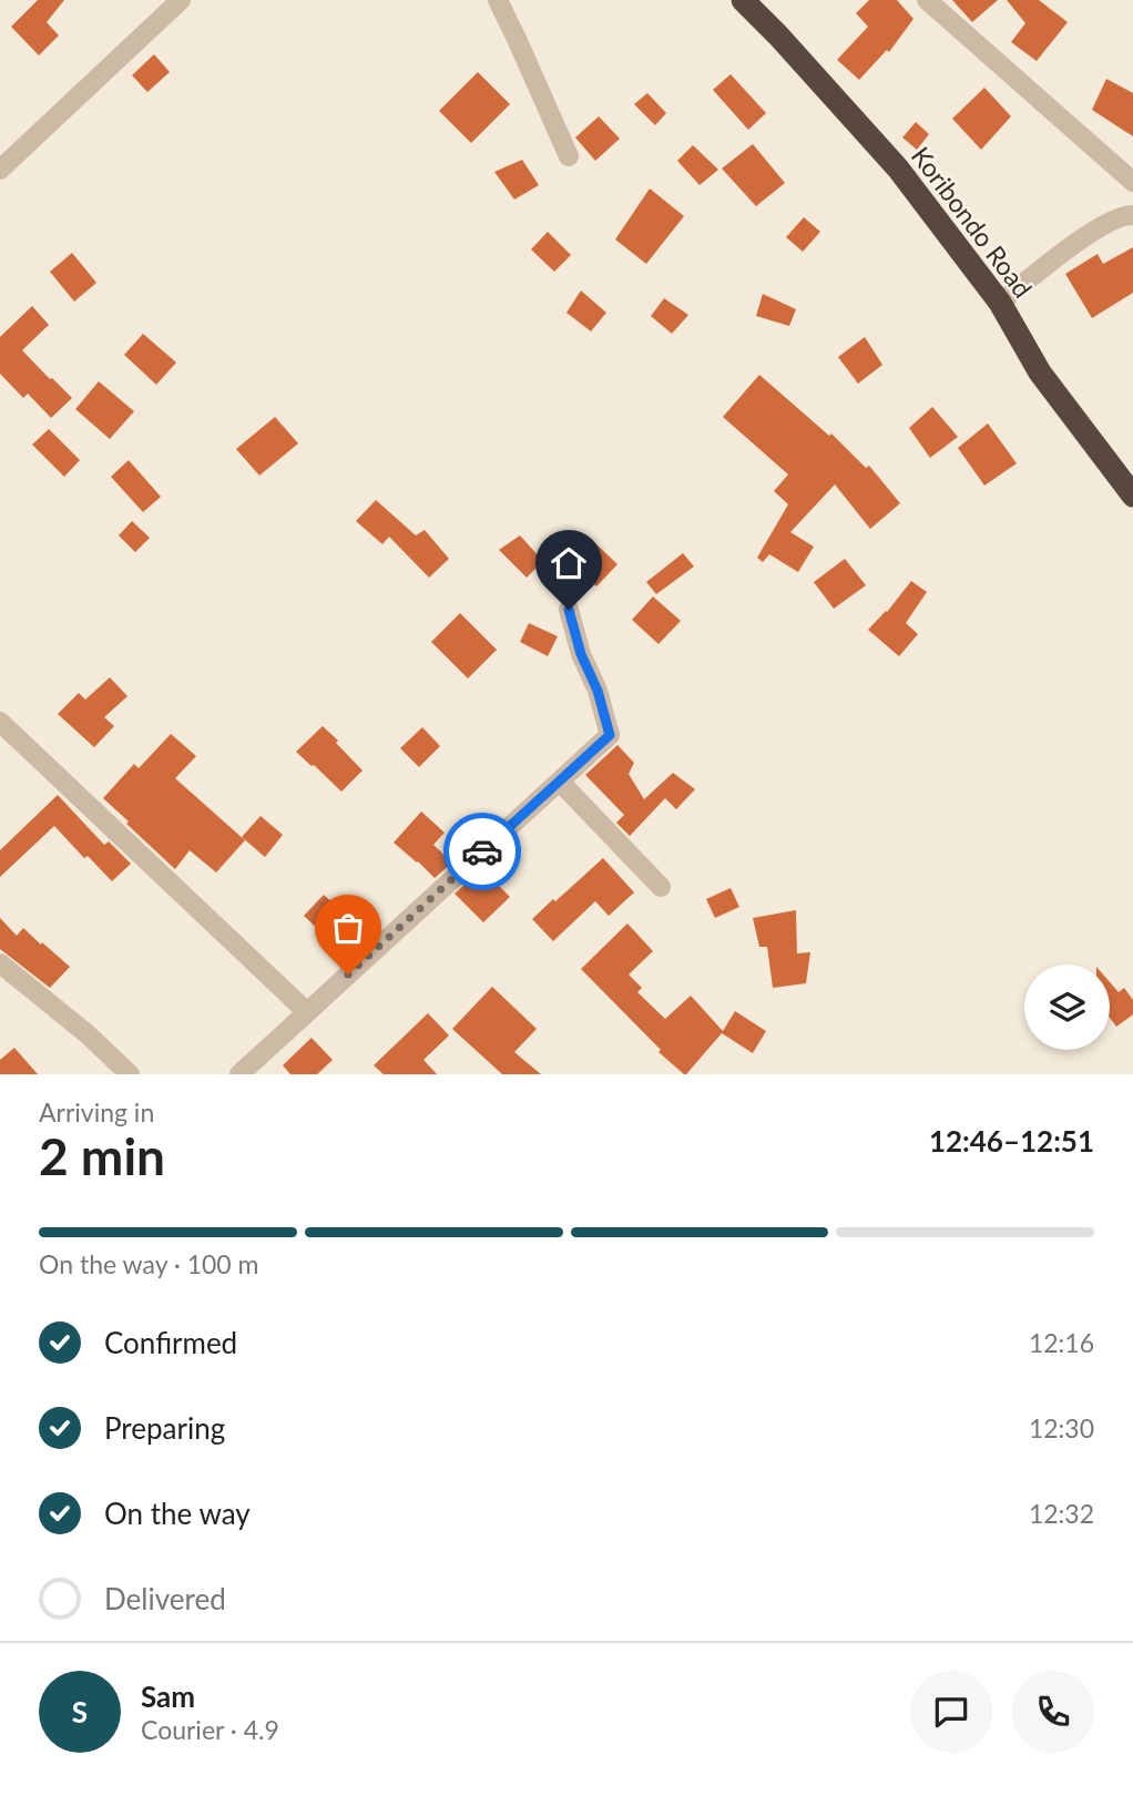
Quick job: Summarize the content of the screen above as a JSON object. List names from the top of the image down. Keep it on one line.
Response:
{"streets":{"highway":["Koribondo Road"]},"page":{"heading":["2 min","Arriving in","12:46–12:51"],"panel":["Sam","Courier · 4.9"],"bar":"On the way · 100 m","list":[["Confirmed","12:16"],["Preparing","12:30"],["On the way","12:32"],"Delivered"],"round":"S"}}
